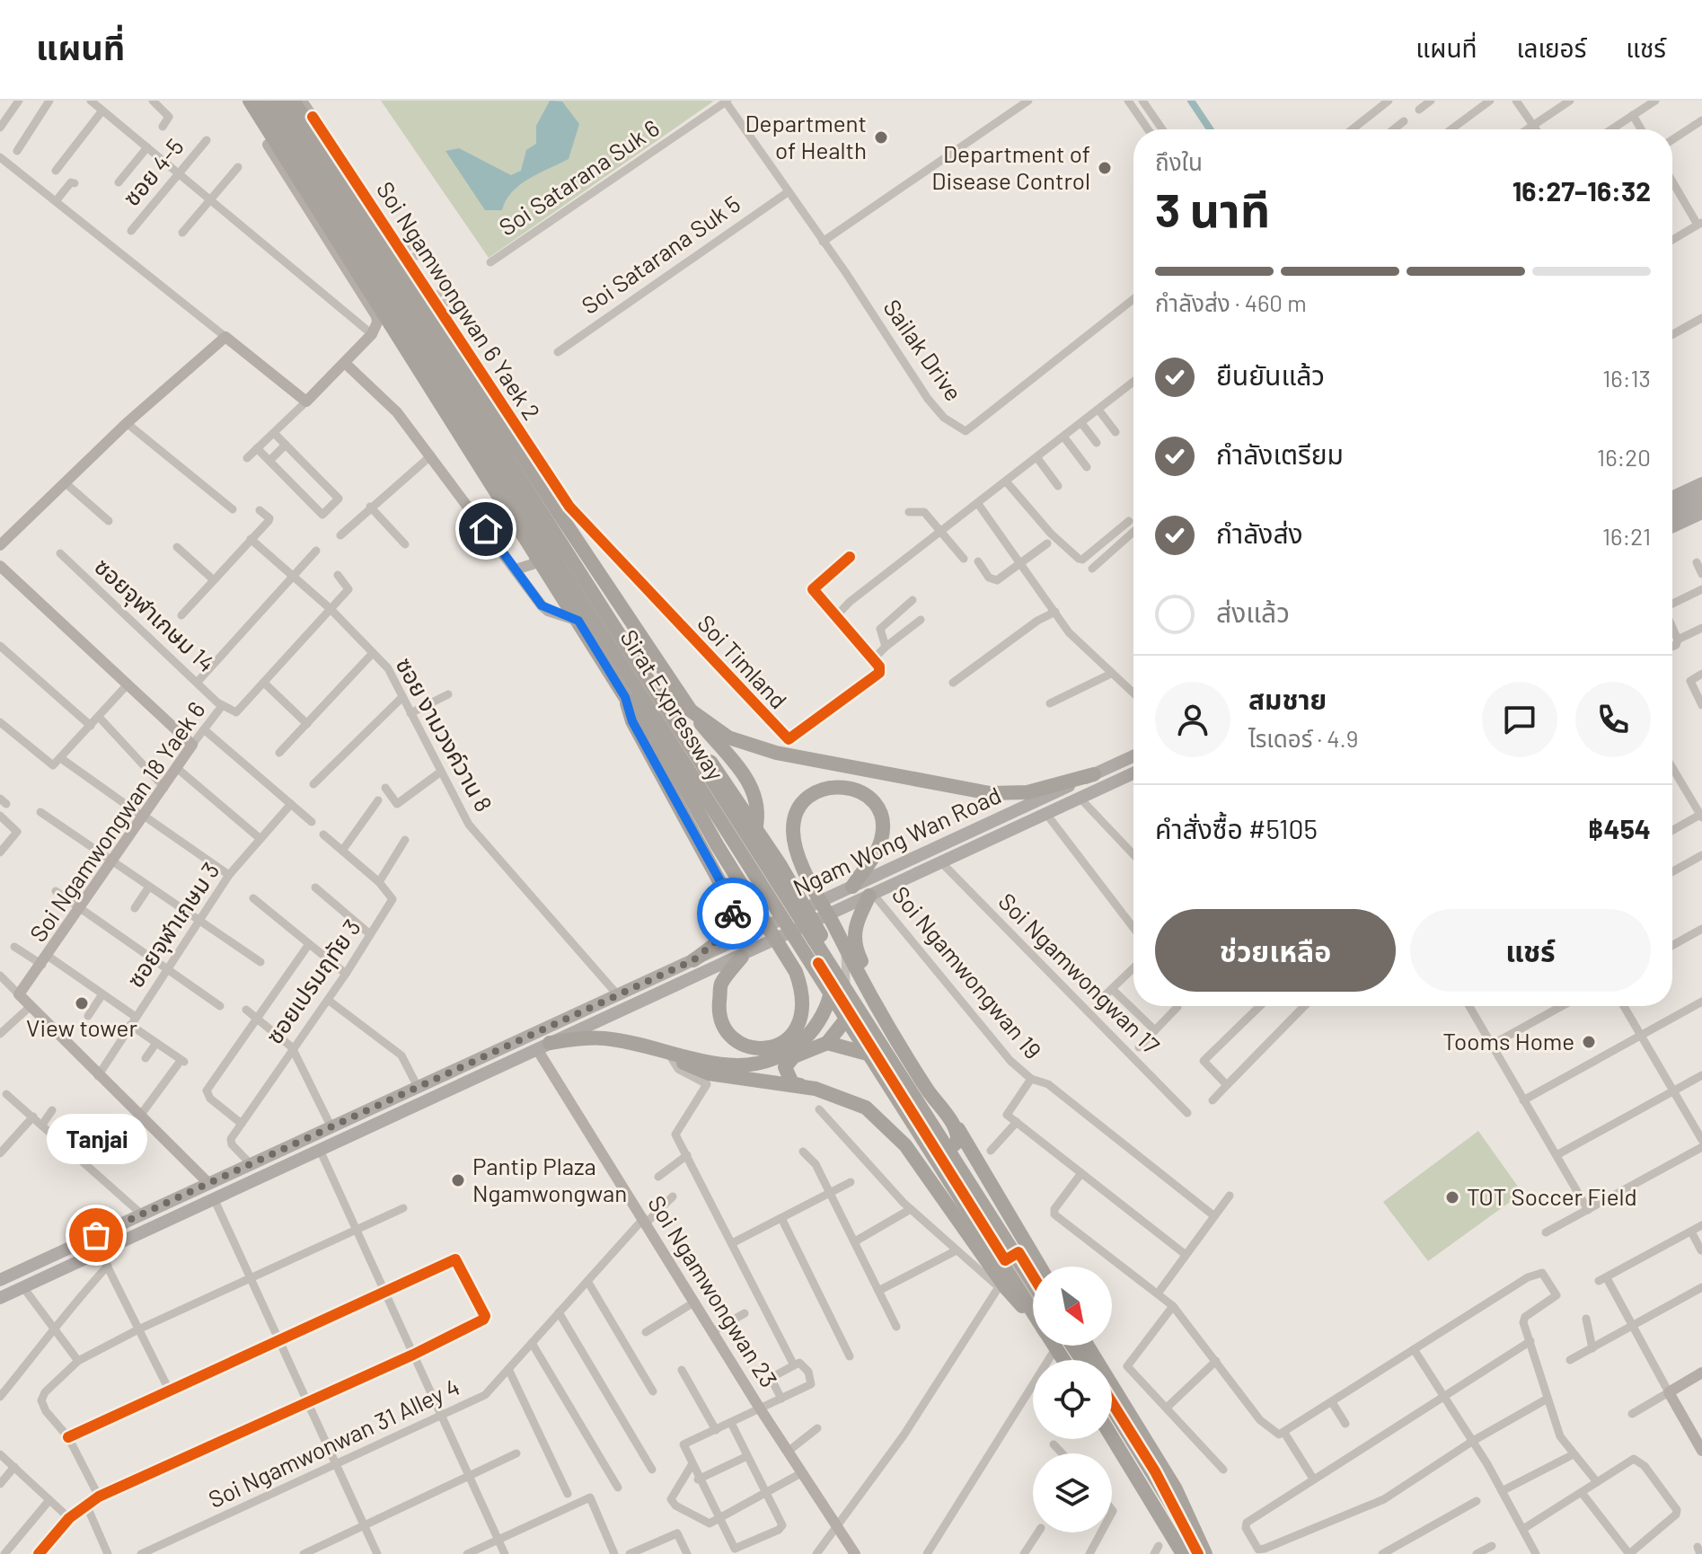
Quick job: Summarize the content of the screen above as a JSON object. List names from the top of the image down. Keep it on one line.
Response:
{"streets":{"highway":["Sirat Expressway"],"main road":["Ngam Wong Wan Road"],"street":["ซอย 4-5","Soi Satarana Suk 6","Soi Satarana Suk 5","Soi Ngamwongwan 6 Yaek 2","Sailak Drive","ซอยจุฬาเกษม 14","Soi Timland","ซอย งามวงค์วาน 8","Soi Ngamwongwan 18 Yaek 6","ซอยจุฬาเกษม 3","Soi Ngamwongwan 19","Soi Ngamwongwan 17","ซอยเปรมฤทัย 3","Soi Ngamwongwan 23","Soi Ngamwonwan 31 Alley 4"]},"crossings":[["Soi Satarana Suk 6","Sailak Drive"],["Soi Satarana Suk 5","Sailak Drive"],["Soi Ngamwongwan 6 Yaek 2","Soi Timland"],["ซอยจุฬาเกษม 14","Soi Ngamwongwan 18 Yaek 6"],["ซอย งามวงค์วาน 8","Ngam Wong Wan Road"],["Ngam Wong Wan Road","Soi Ngamwongwan 19"],["Ngam Wong Wan Road","Soi Ngamwongwan 17"],["Ngam Wong Wan Road","Soi Ngamwongwan 23"],["Soi Ngamwongwan 23","Soi Ngamwonwan 31 Alley 4"]],"places":["Department of Health","Department of Disease Control","View tower","Tooms Home","Pantip Plaza Ngamwongwan","TOT Soccer Field","Tanjai"],"north":"bottom right","page":{"header":"แผนที่","nav":["แผนที่","เลเยอร์","แชร์"],"heading":["3 นาที","ถึงใน","16:27–16:32"],"panel":["สมชาย","ไรเดอร์ · 4.9","คำสั่งซื้อ #5105","฿454"],"bar":"กำลังส่ง · 460 m","list":[["ยืนยันแล้ว","16:13"],["กำลังเตรียม","16:20"],["กำลังส่ง","16:21"],"ส่งแล้ว"],"buttons":["ช่วยเหลือ","แชร์"],"bubble":"Tanjai"}}
